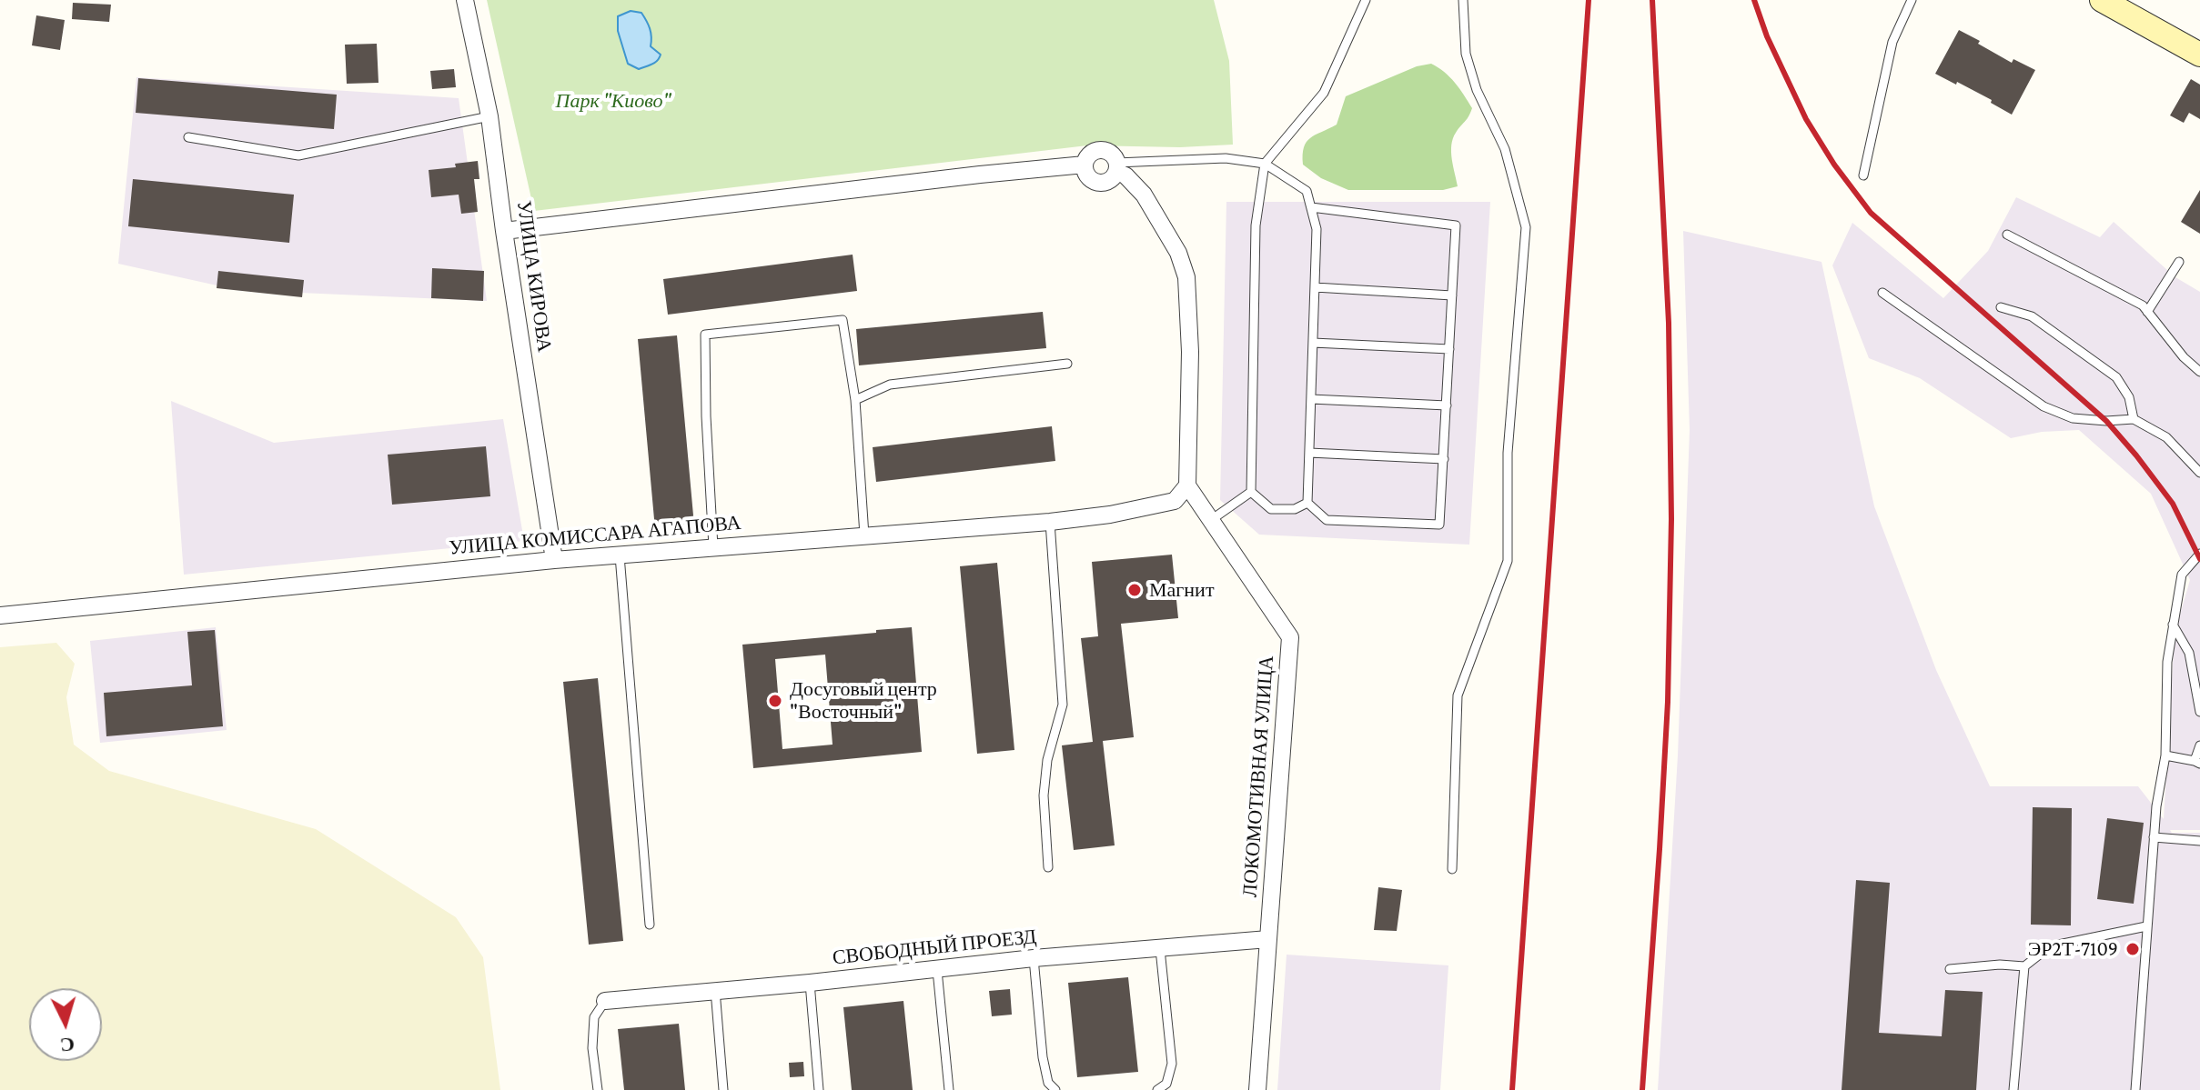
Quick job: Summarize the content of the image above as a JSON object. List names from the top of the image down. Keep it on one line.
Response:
{"streets":{"street":["УЛИЦА КИРОВА","УЛИЦА КОМИССАРА АГАПОВА","ЛОКОМОТИВНАЯ УЛИЦА","СВОБОДНЫЙ ПРОЕЗД"]},"crossings":[["УЛИЦА КИРОВА","УЛИЦА КОМИССАРА АГАПОВА"],["УЛИЦА КОМИССАРА АГАПОВА","ЛОКОМОТИВНАЯ УЛИЦА"],["ЛОКОМОТИВНАЯ УЛИЦА","СВОБОДНЫЙ ПРОЕЗД"]],"parks":["Парк \"Киово\""],"places":["Магнит","Досуговый центр \"Восточный\"","ЭР2Т-7109"],"north":"bottom"}
